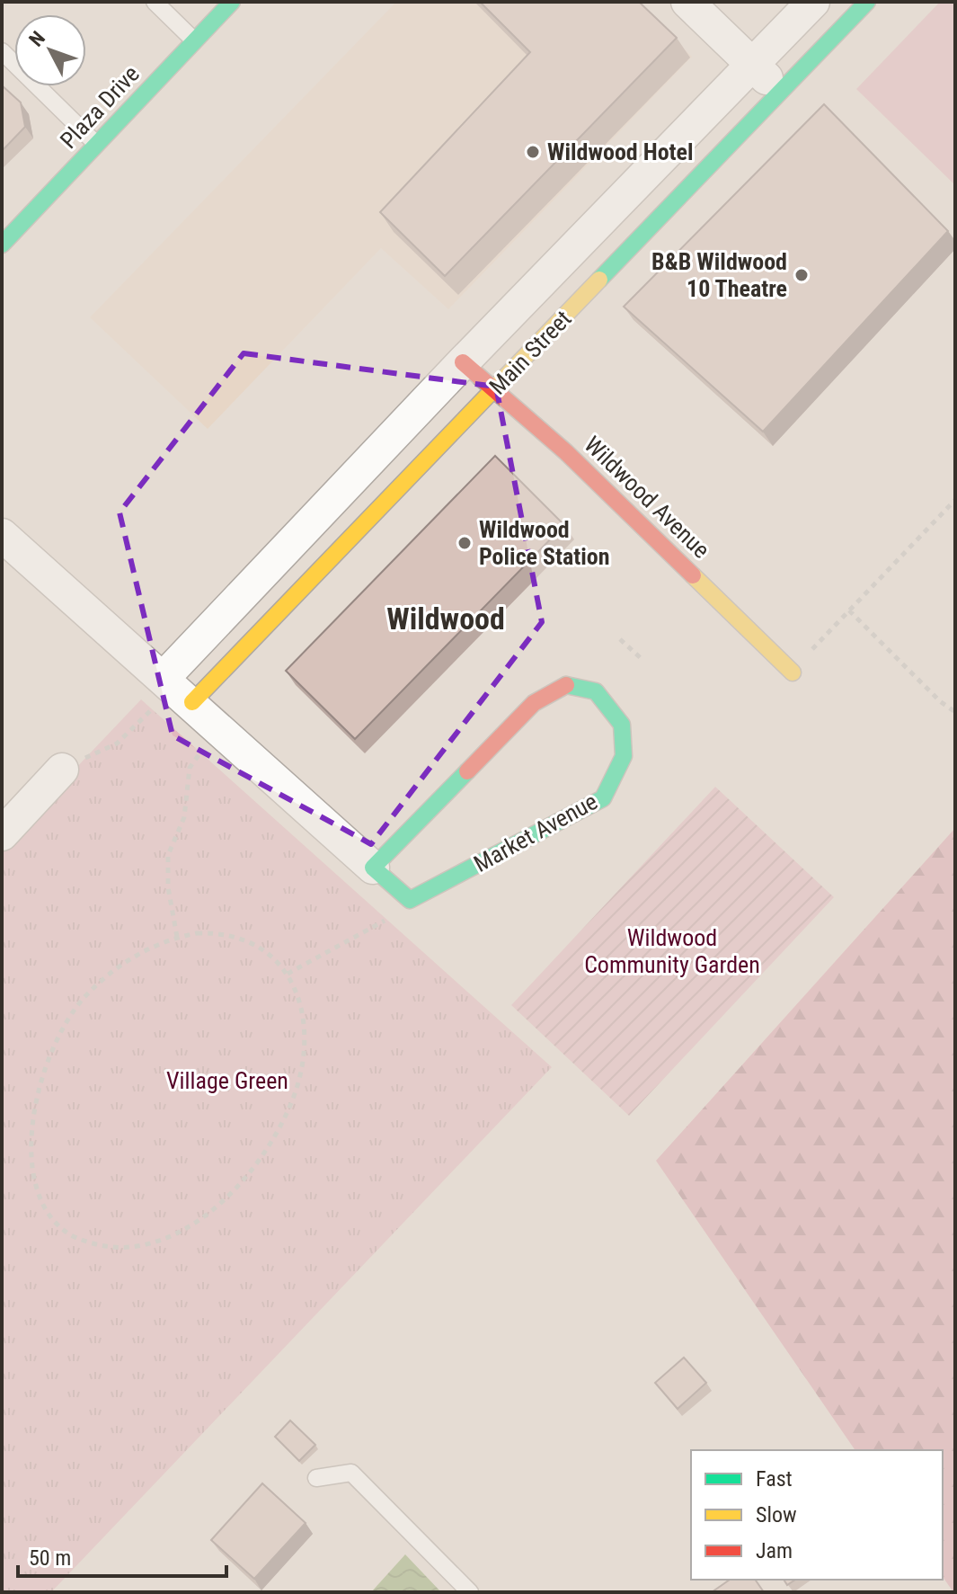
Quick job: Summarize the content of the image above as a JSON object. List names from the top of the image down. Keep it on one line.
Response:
{"streets":{"street":["Plaza Drive","Main Street","Wildwood Avenue","Market Avenue"]},"crossings":[["Main Street","Wildwood Avenue"]],"districts":["Wildwood"],"parks":["Wildwood Community Garden","Village Green"],"places":["Wildwood Hotel","B&B Wildwood 10 Theatre","Wildwood Police Station"],"legend":["Fast","Slow","Jam"],"scale_bar":"50 m","north":"top left"}
